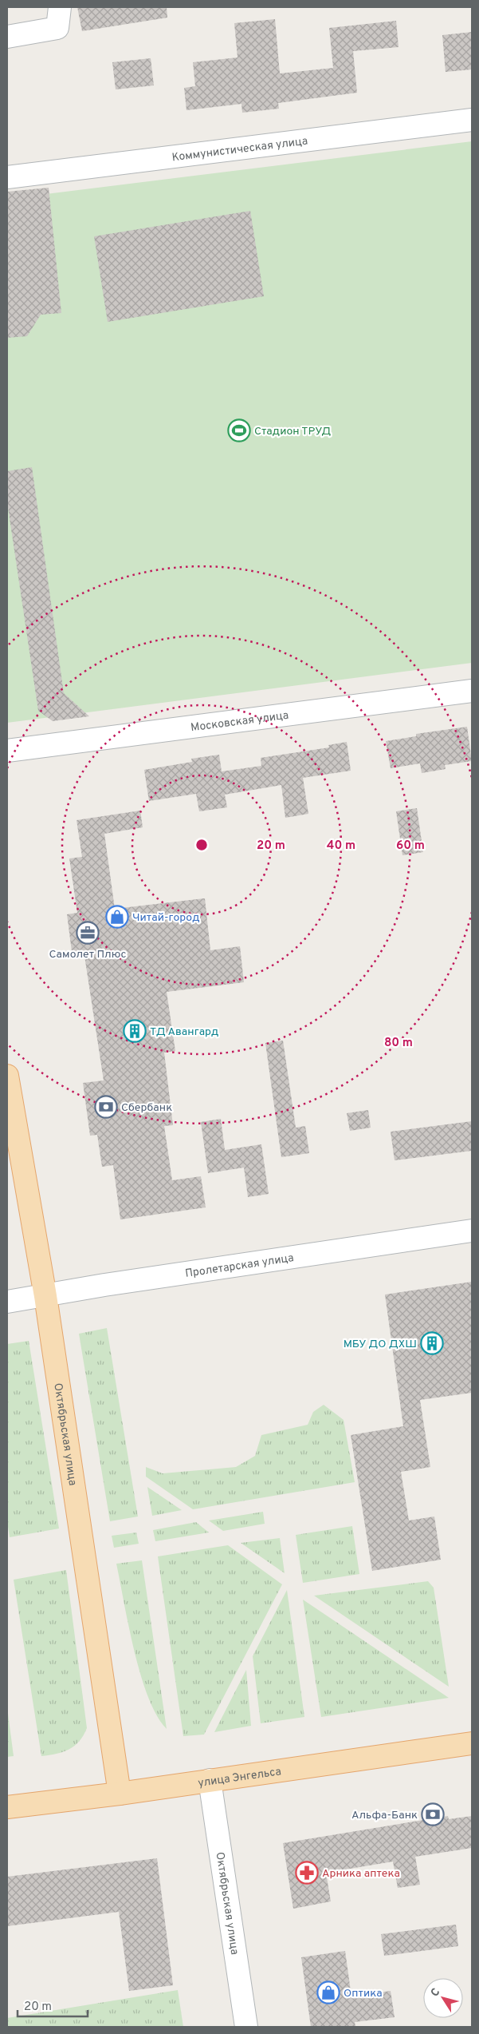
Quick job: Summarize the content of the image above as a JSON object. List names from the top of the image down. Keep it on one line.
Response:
{"streets":{"main road":["Октябрьская улица","улица Энгельса"],"street":["Коммунистическая улица","Московская улица","Пролетарская улица"]},"crossings":[["Пролетарская улица","Октябрьская улица"],["Октябрьская улица","улица Энгельса"]],"places":{"sports":["Стадион ТРУД"],"shop":["Читай-город","Оптика"],"office":["Самолет Плюс"],"building":["ТД Авангард","МБУ ДО ДХШ"],"bank":["Сбербанк","Альфа-Банк"],"pharmacy":["Арника аптека"]},"scale_bar":"20 m","north":"top left","rings":["20 m","40 m","60 m","80 m"]}
